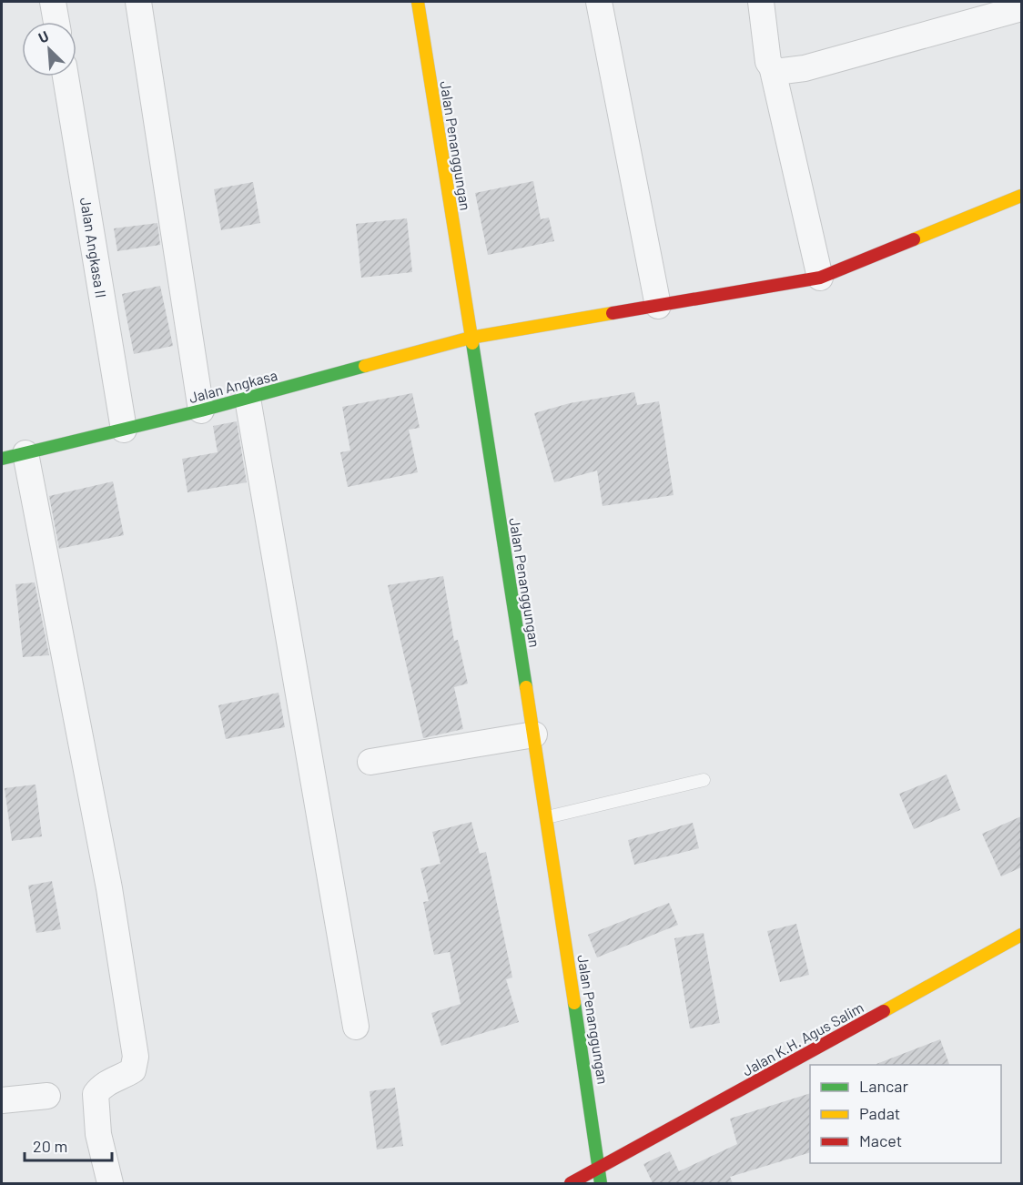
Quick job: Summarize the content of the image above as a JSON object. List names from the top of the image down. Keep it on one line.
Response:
{"streets":{"main road":["Jalan Penanggungan","Jalan Angkasa","Jalan K.H. Agus Salim"],"street":["Jalan Angkasa II"]},"crossings":[["Jalan Penanggungan","Jalan Angkasa"],["Jalan Penanggungan","Jalan K.H. Agus Salim"],["Jalan Angkasa II","Jalan Angkasa"]],"legend":["Lancar","Padat","Macet"],"scale_bar":"20 m","north":"top left"}
